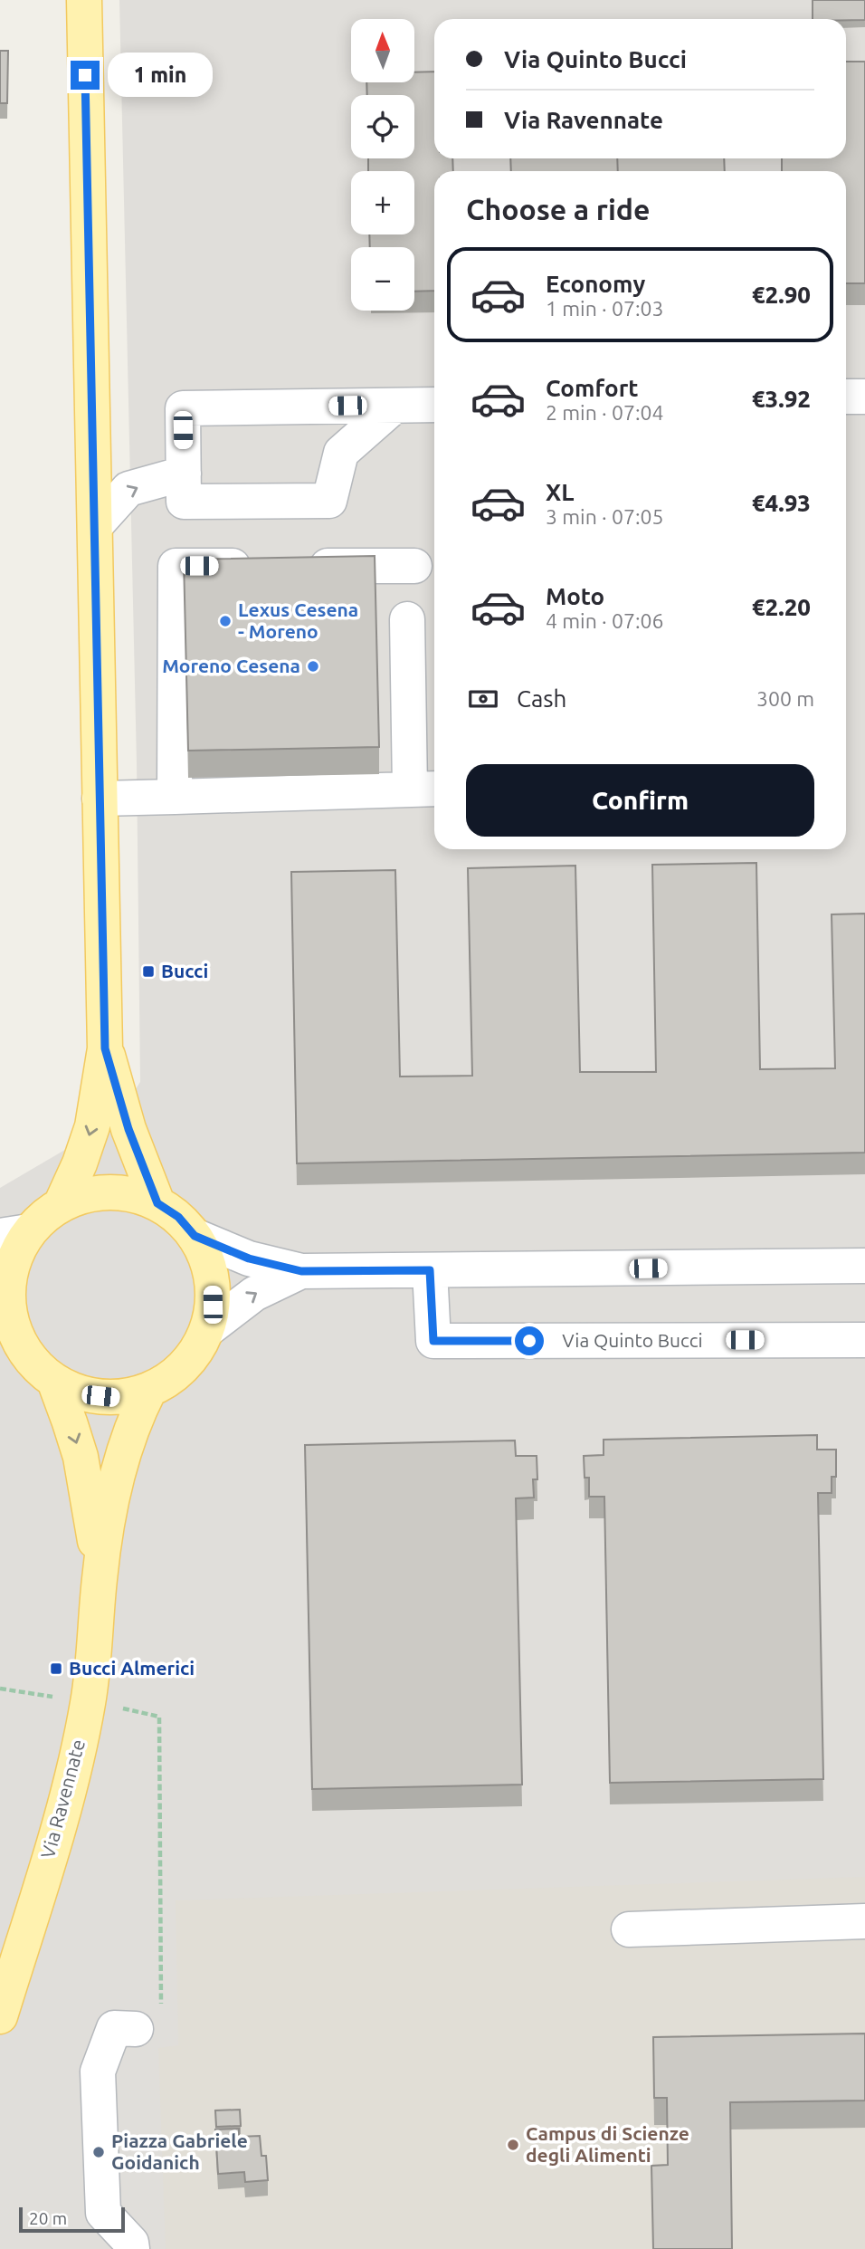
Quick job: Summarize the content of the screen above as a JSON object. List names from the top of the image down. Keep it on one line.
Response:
{"streets":{"main road":["Via Ravennate"],"street":["Via Quinto Bucci"]},"places":{"other":["Lexus Cesena - Moreno","Moreno Cesena","Campus di Scienze degli Alimenti","Piazza Gabriele Goidanich"],"transit":["Bucci","Bucci Almerici"]},"scale_bar":"20 m","north":"top","page":{"map_buttons":["+","−"],"banner":["Via Quinto Bucci","Via Ravennate"],"bubble":"1 min","heading":"Choose a ride","list":[{"name":"Economy","note":"1 min · 07:03","value":"€2.90"},{"name":"Comfort","note":"2 min · 07:04","value":"€3.92"},{"name":"XL","note":"3 min · 07:05","value":"€4.93"},{"name":"Moto","note":"4 min · 07:06","value":"€2.20"}],"pay":["Cash","300 m"],"buttons":"Confirm","scale":"20 m"}}
